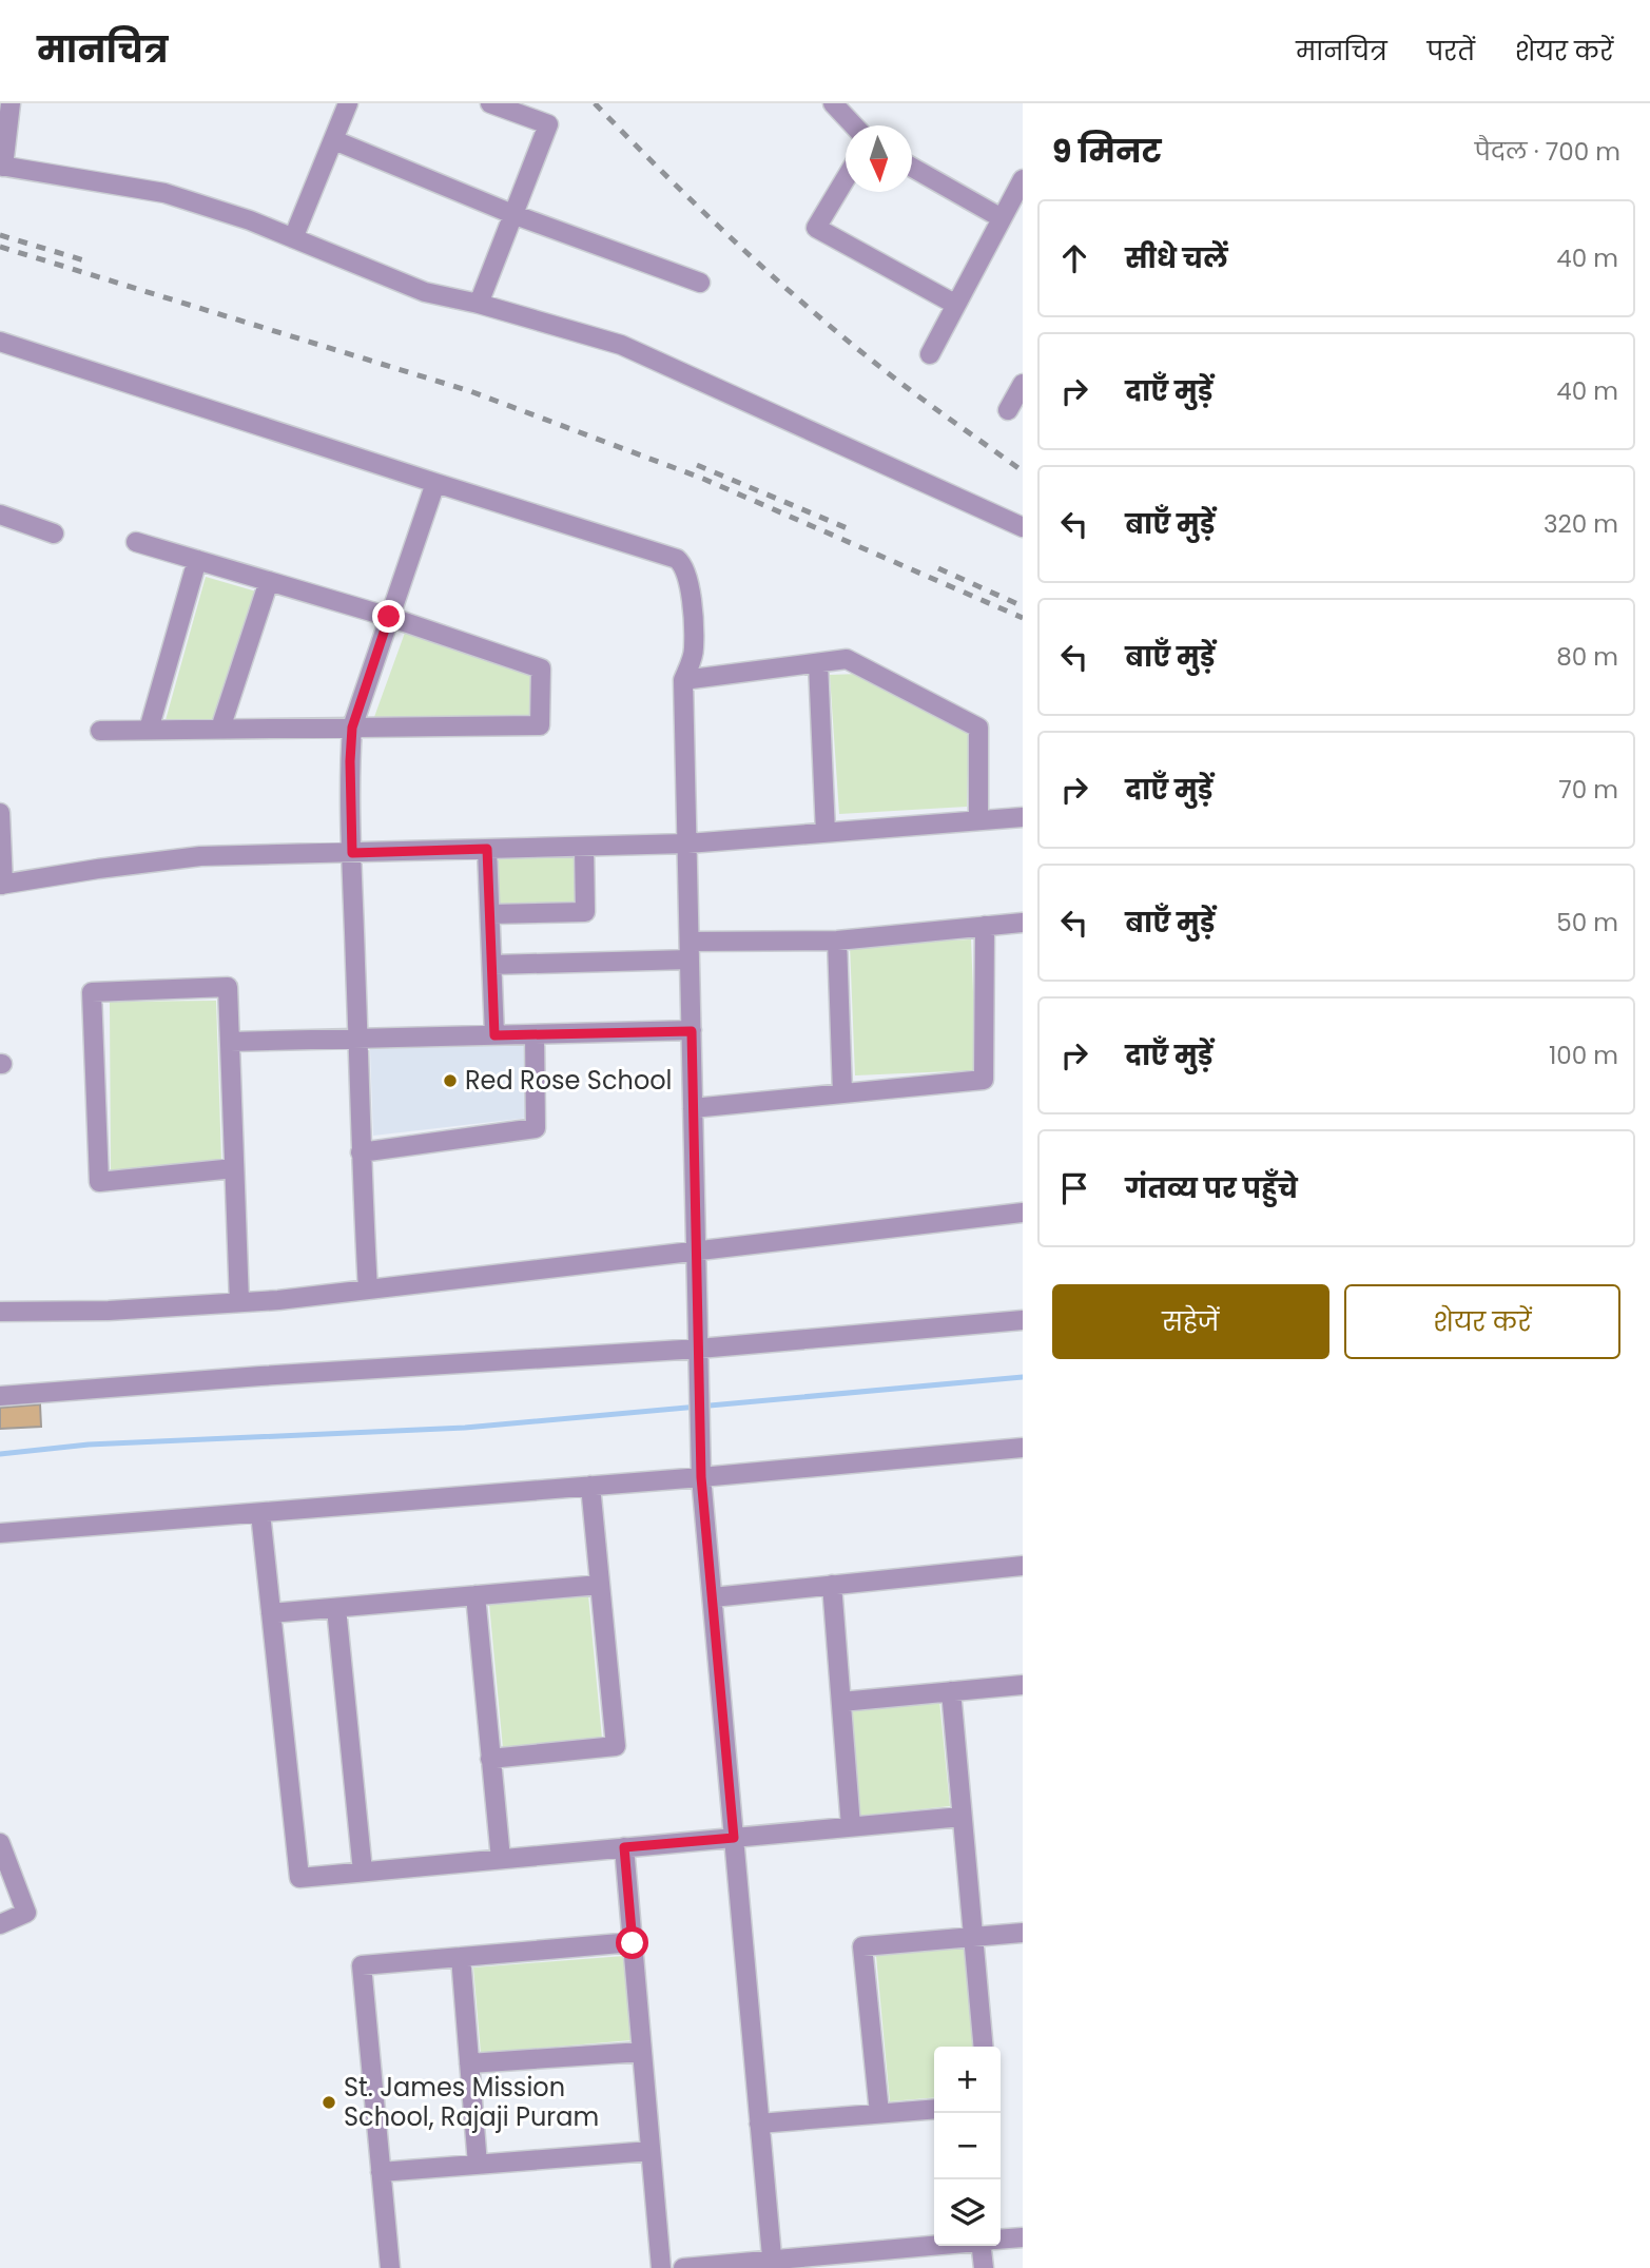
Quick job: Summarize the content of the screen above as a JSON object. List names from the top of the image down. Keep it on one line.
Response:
{"places":["Red Rose School","St. James Mission School, Rajaji Puram"],"north":"bottom","page":{"header":"मानचित्र","nav":["मानचित्र","परतें","शेयर करें"],"heading":["9 मिनट","पैदल · 700 m"],"list":[["सीधे चलें","40 m"],["दाएँ मुड़ें","40 m"],["बाएँ मुड़ें","320 m"],["बाएँ मुड़ें","80 m"],["दाएँ मुड़ें","70 m"],["बाएँ मुड़ें","50 m"],["दाएँ मुड़ें","100 m"],"गंतव्य पर पहुँचे"],"buttons":["सहेजें","शेयर करें"],"map_buttons":["+","−"]}}
